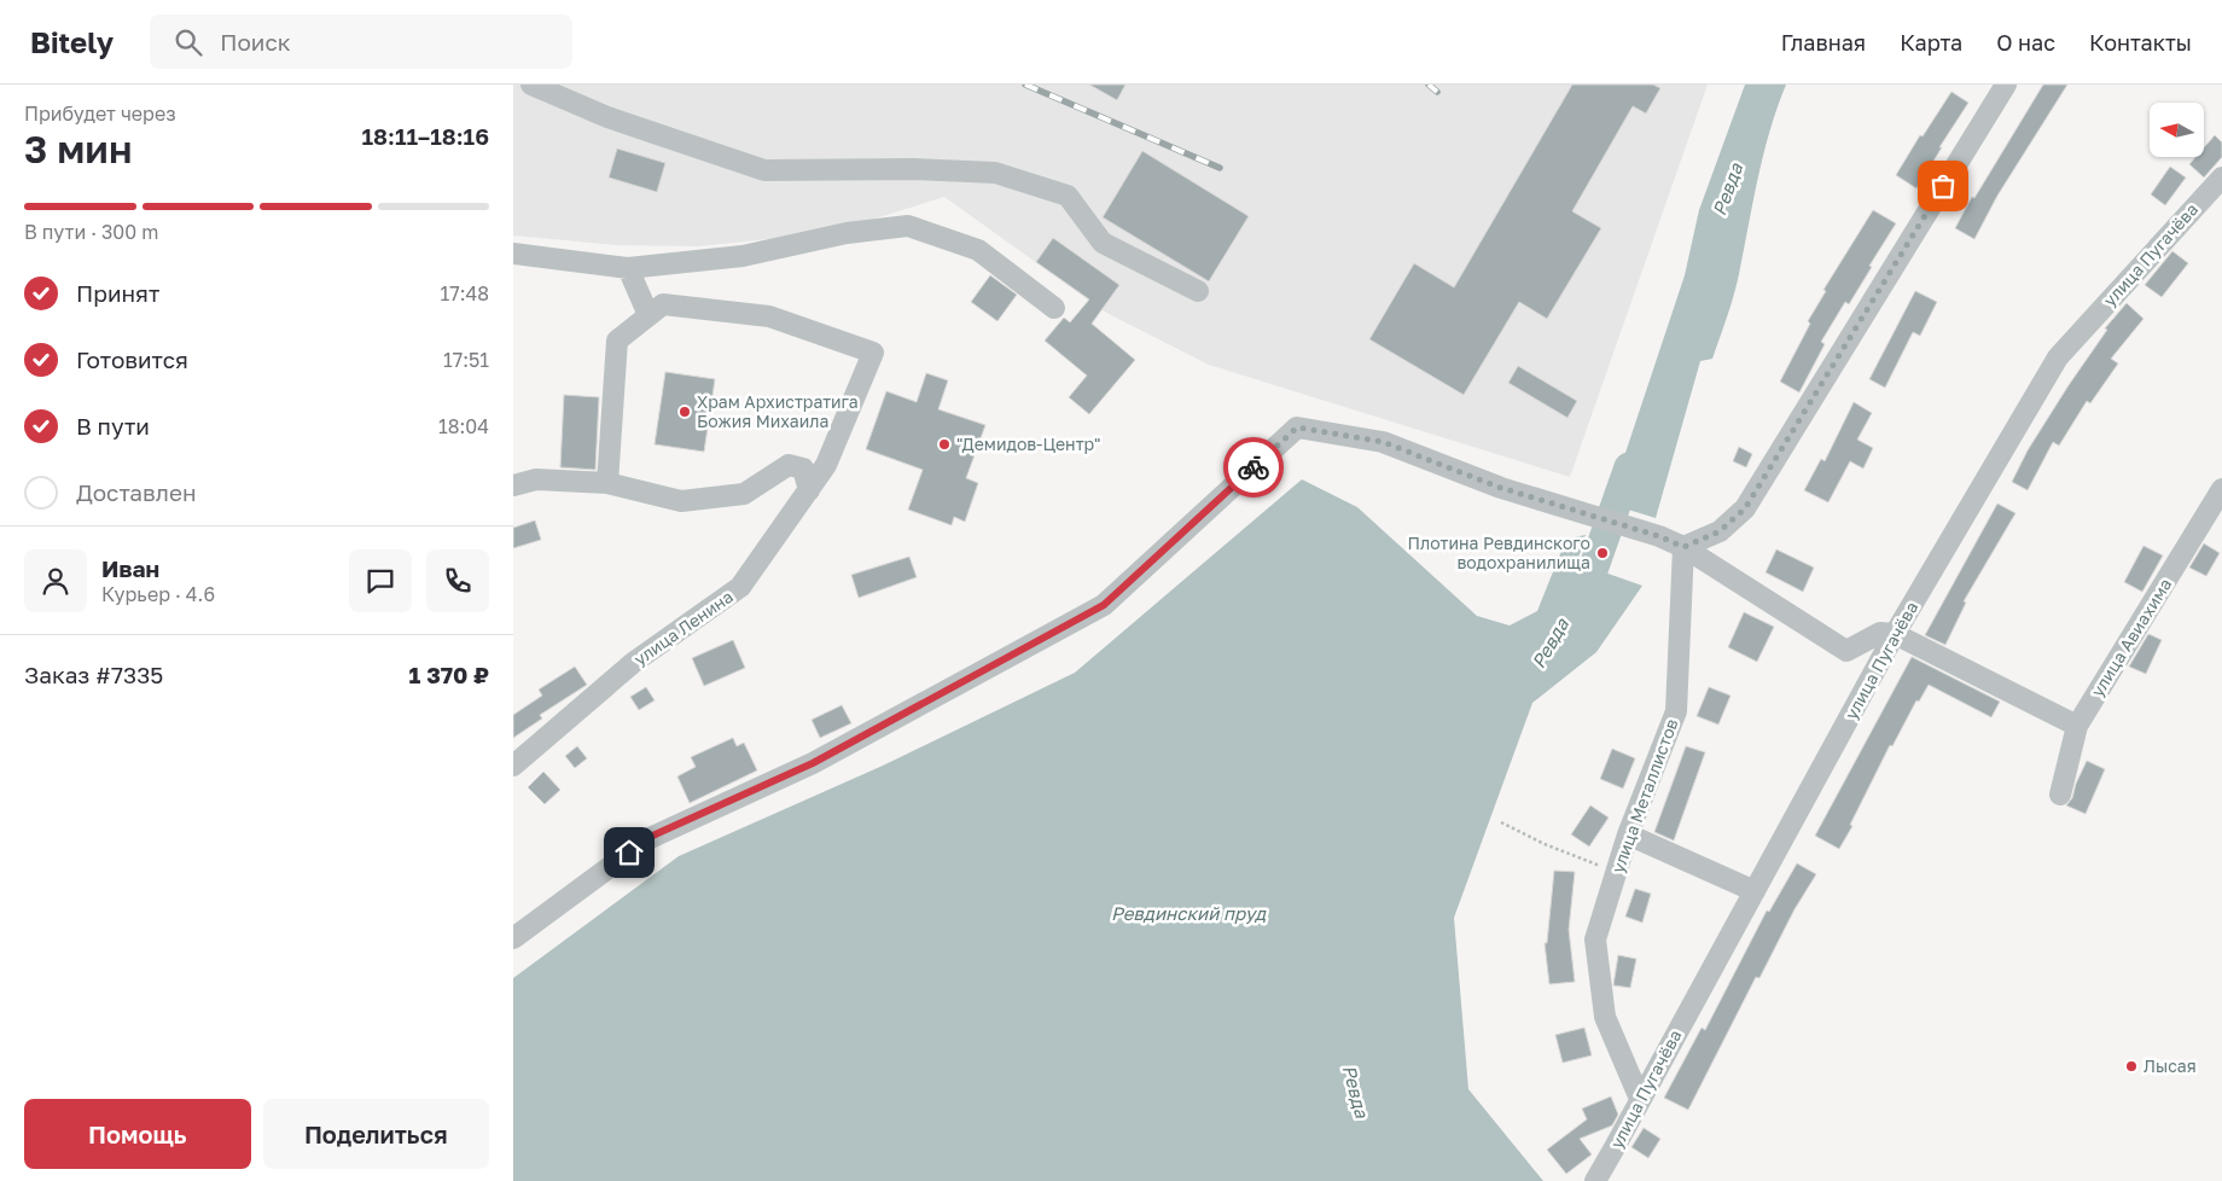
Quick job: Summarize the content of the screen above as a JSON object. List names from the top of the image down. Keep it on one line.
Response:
{"streets":{"street":["улица Пугачёва","улица Ленина","улица Авиахима","улица Металлистов"]},"crossings":[["улица Пугачёва","улица Металлистов"]],"water":["Ревда","Ревдинский пруд"],"places":["Храм Архистратига Божия Михаила","\"Демидов-Центр\"","Плотина Ревдинского водохранилища","Лысая"],"north":"left","page":{"header":"Bitely","search":"Поиск","nav":["Главная","Карта","О нас","Контакты"],"heading":["3 мин","Прибудет через","18:11–18:16"],"panel":["Иван","Курьер · 4.6","Заказ #7335","1 370 ₽"],"bar":"В пути · 300 m","list":[["Принят","17:48"],["Готовится","17:51"],["В пути","18:04"],"Доставлен"],"buttons":["Помощь","Поделиться"]}}
